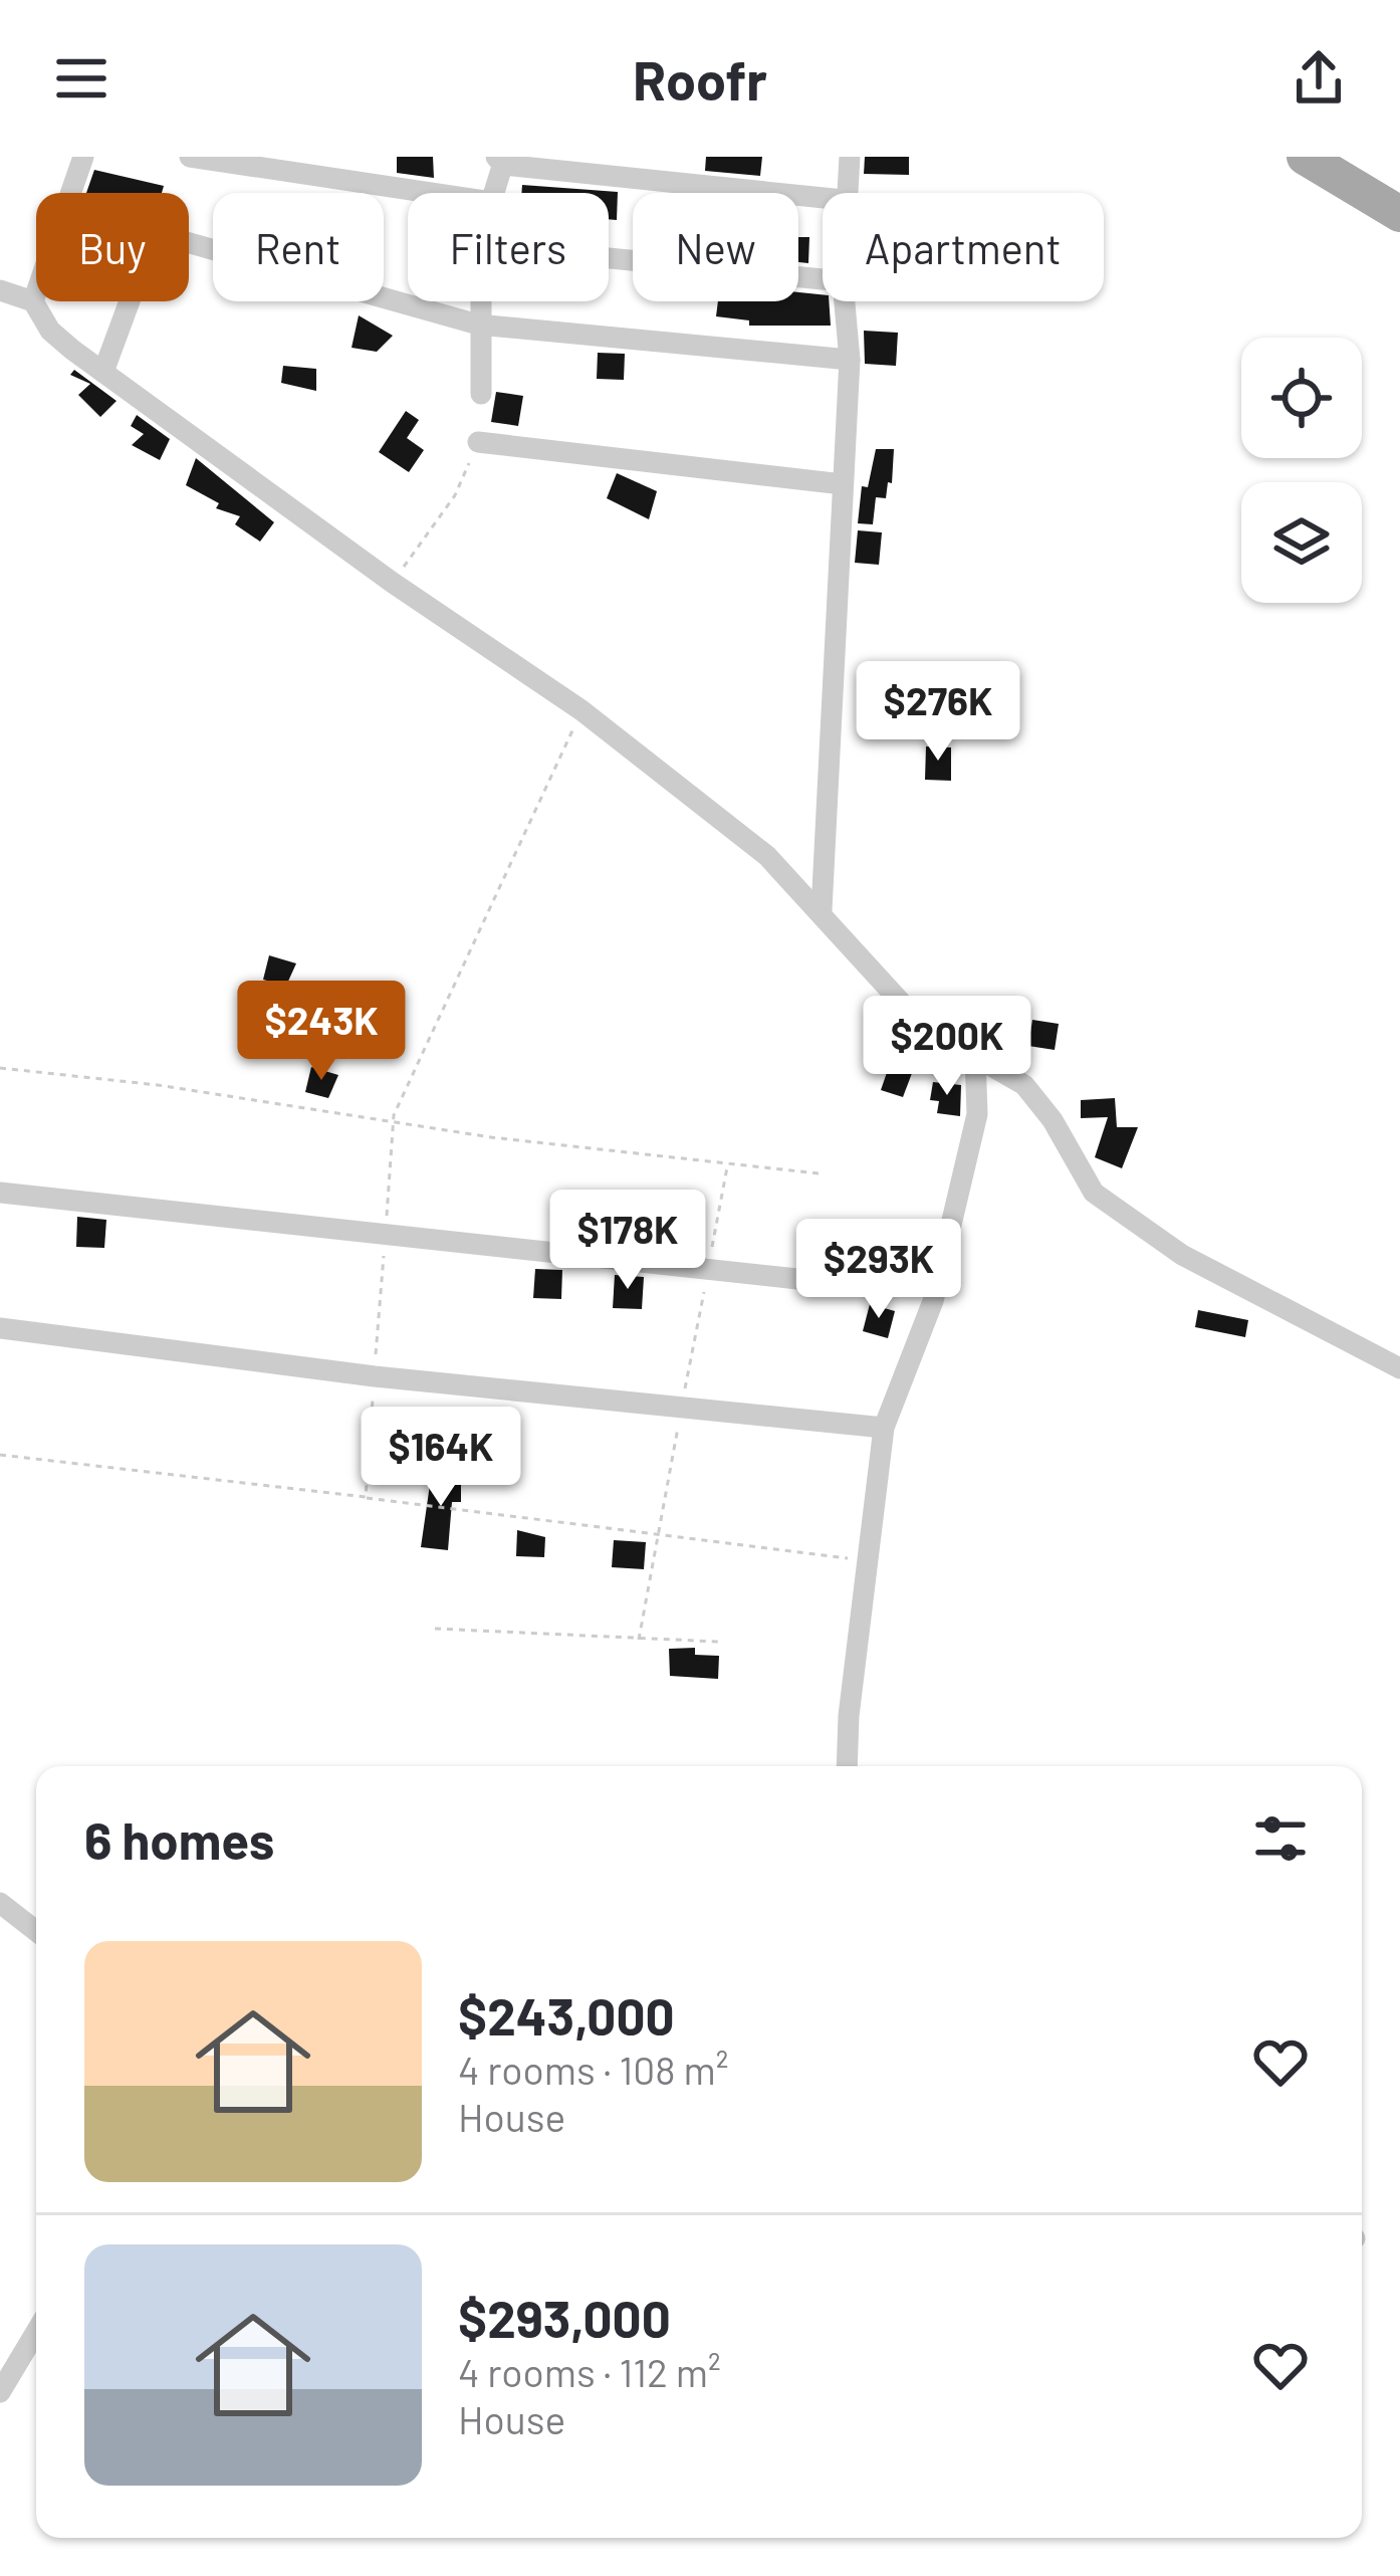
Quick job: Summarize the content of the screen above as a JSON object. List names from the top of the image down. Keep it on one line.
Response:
{"page":{"header":"Roofr","chip":["Buy","Rent","Filters","New","Apartment"],"price":["$276K","$243K","$200K","$178K","$293K","$164K"],"heading":"6 homes","list":[{"name":"$243,000","note":"4 rooms · 108 m² · House"},{"name":"$293,000","note":"4 rooms · 112 m² · House"}]}}
